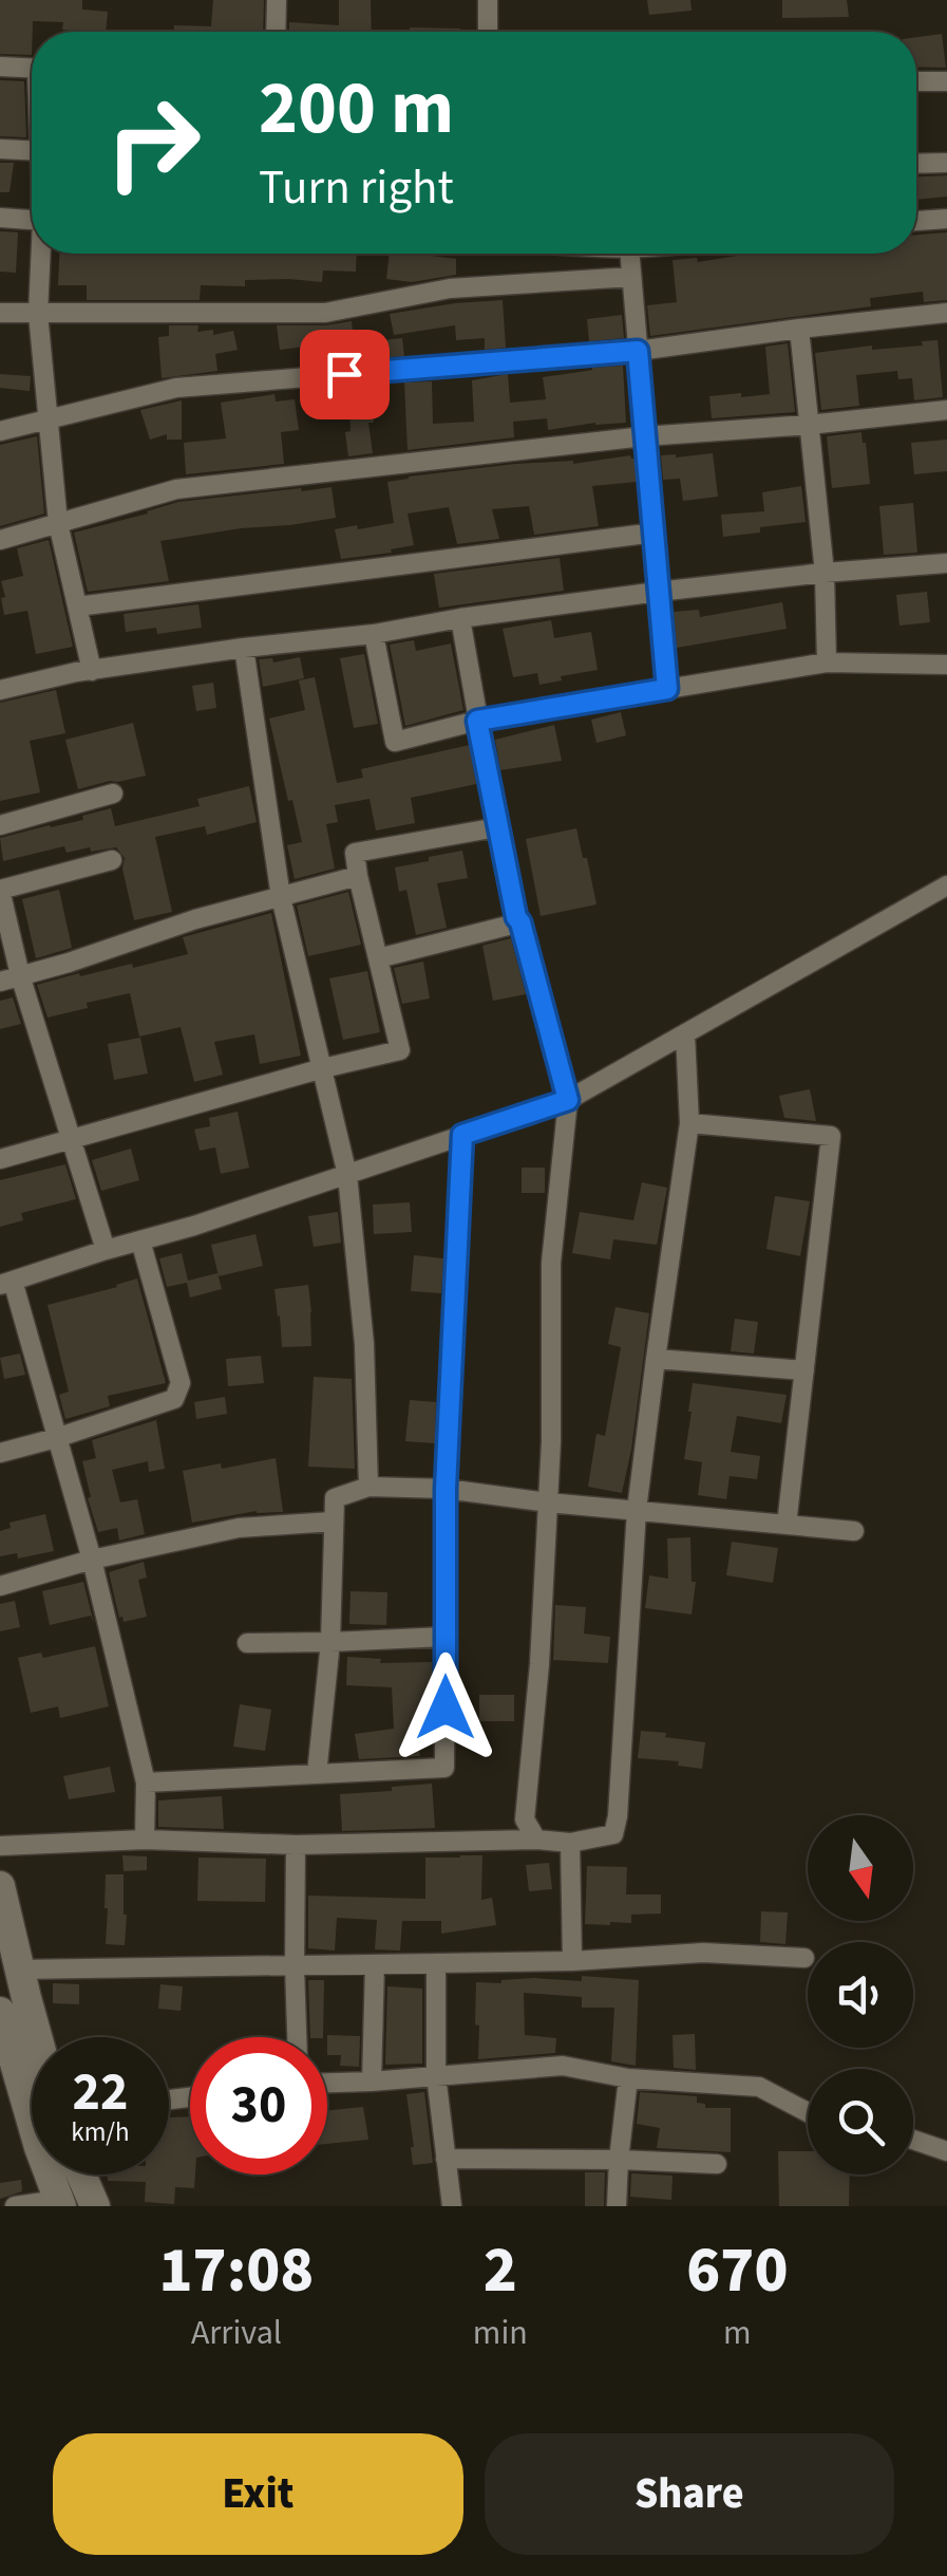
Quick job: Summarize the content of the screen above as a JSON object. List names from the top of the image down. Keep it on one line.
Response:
{"north":"bottom","page":{"turn":["200 m","Turn right"],"speed":"22 km/h","limit":"30","eta":["17:08","Arrival","2","min","670","m"],"buttons":["Exit","Share"]}}
